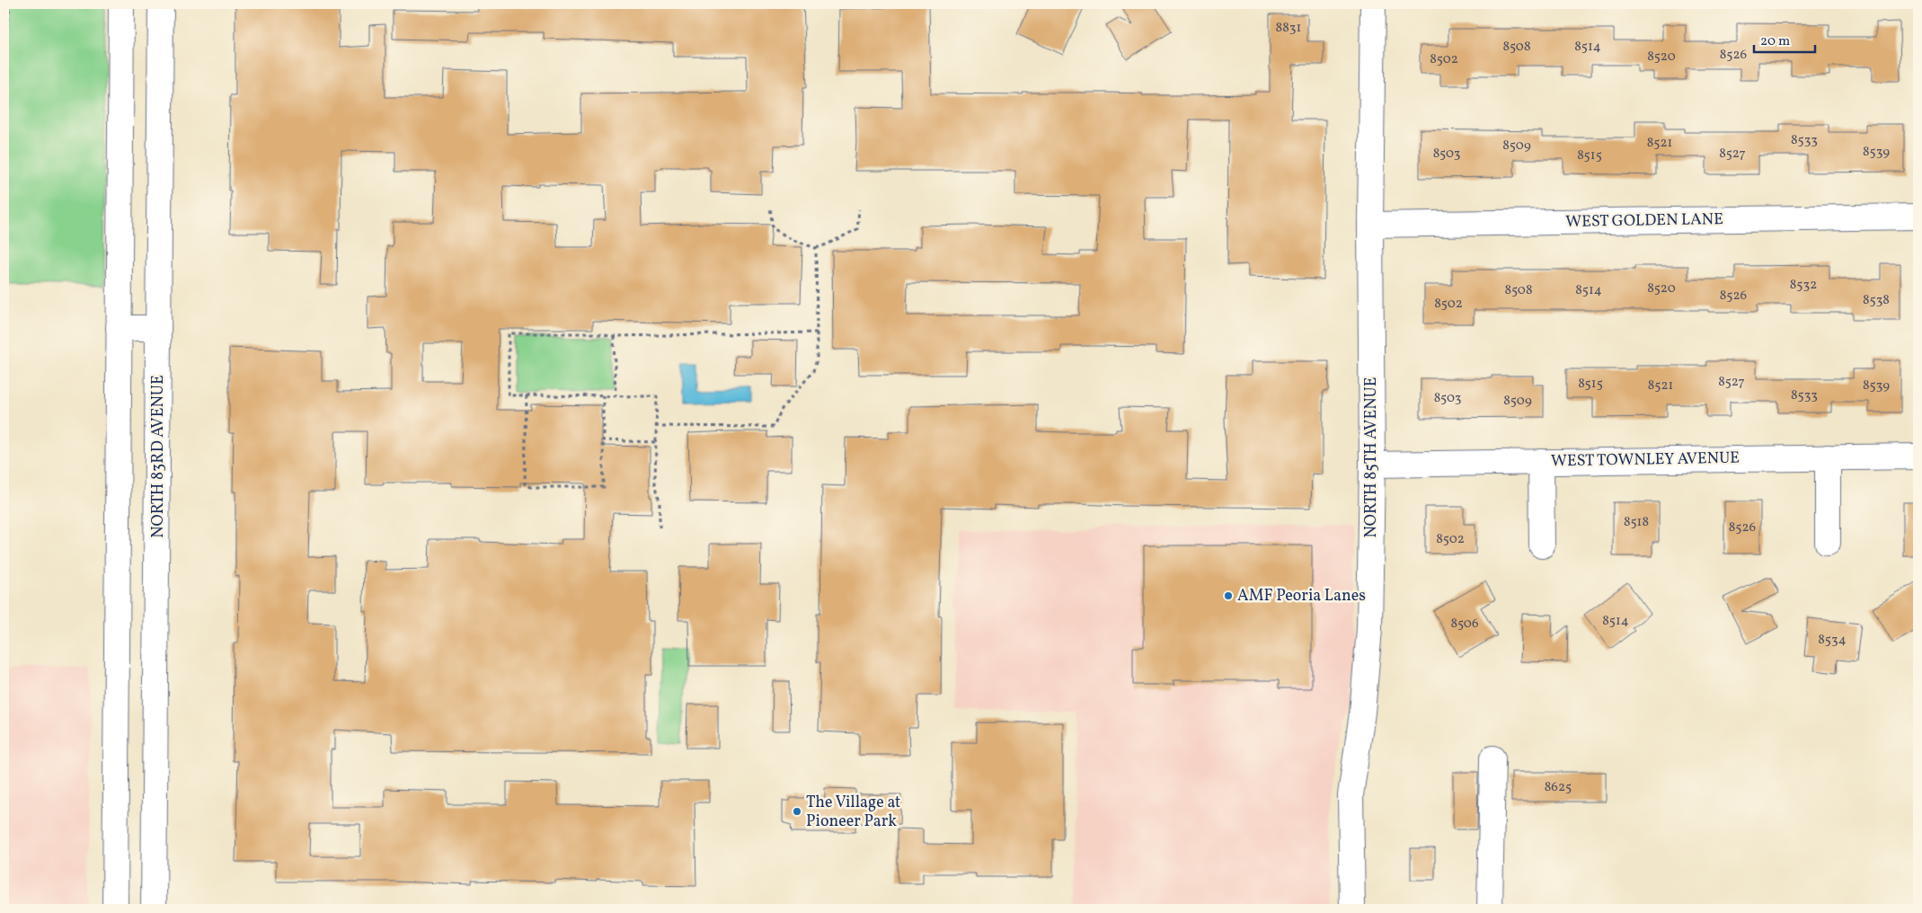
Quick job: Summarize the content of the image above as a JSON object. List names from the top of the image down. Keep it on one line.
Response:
{"streets":{"street":["WEST GOLDEN LANE","NORTH 83RD AVENUE","NORTH 85TH AVENUE","WEST TOWNLEY AVENUE"]},"crossings":[["WEST GOLDEN LANE","NORTH 85TH AVENUE"],["NORTH 85TH AVENUE","WEST TOWNLEY AVENUE"]],"places":["AMF Peoria Lanes","The Village at Pioneer Park"],"house_numbers":["8831","8508","8514","8526","8520","8502","8533","8521","8509","8539","8503","8527","8515","8532","8520","8508","8514","8526","8538","8502","8527","8515","8521","8539","8533","8503","8509","8518","8526","8502","8514","8506","8534","8625"],"scale_bar":"20 m"}
